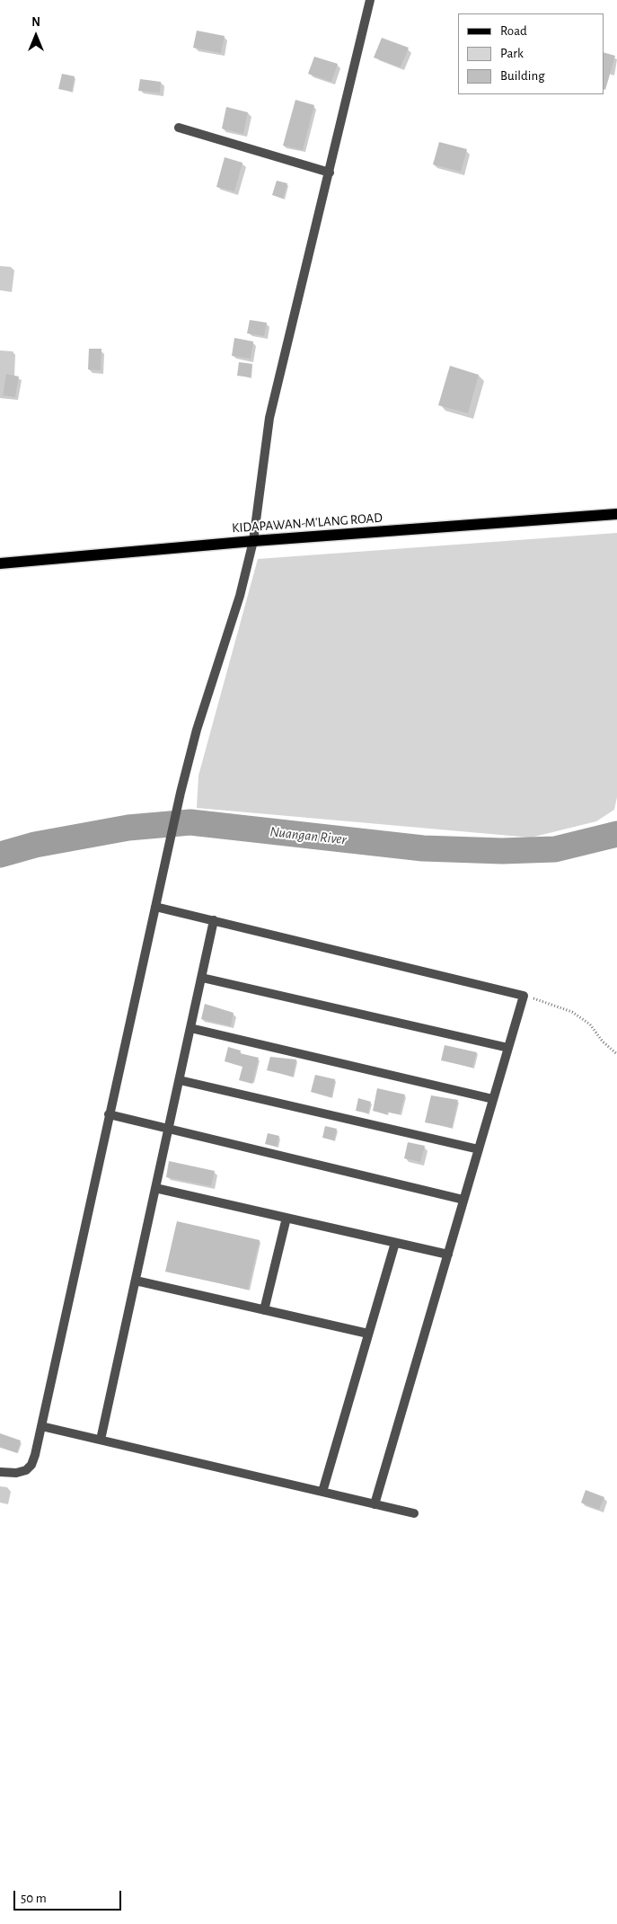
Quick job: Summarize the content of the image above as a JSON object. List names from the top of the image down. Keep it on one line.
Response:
{"streets":{"main road":["KIDAPAWAN-M'LANG ROAD"]},"water":["Nuangan River"],"legend":["Road","Park","Building"],"scale_bar":"50 m","north":"top"}
